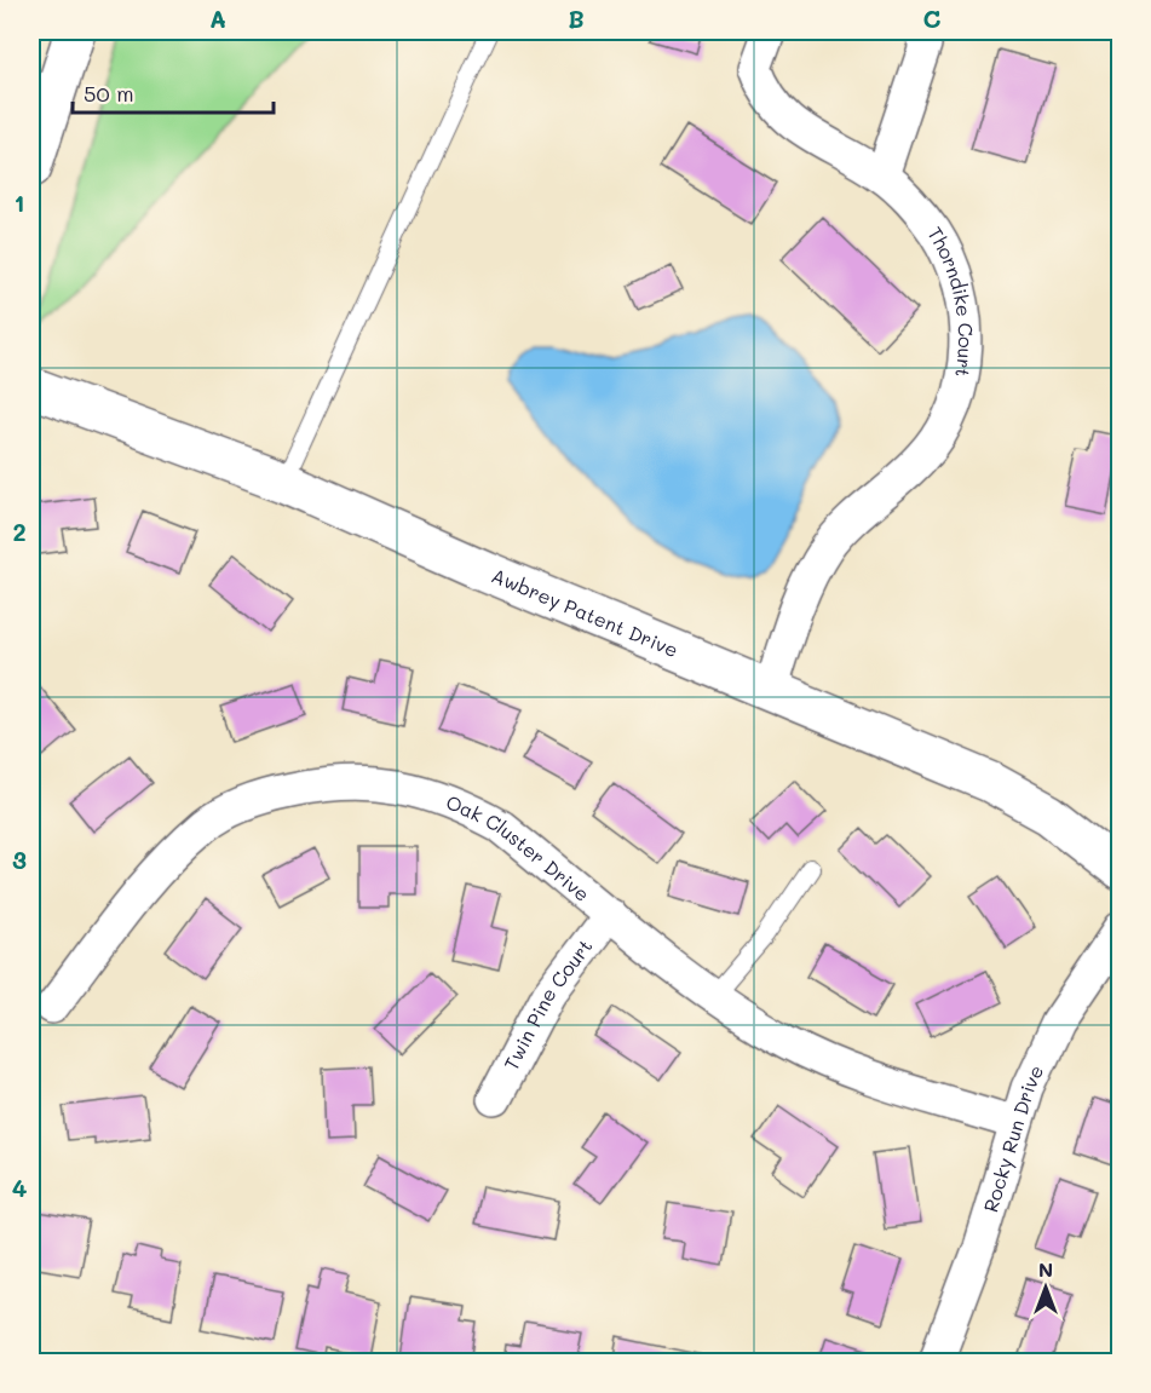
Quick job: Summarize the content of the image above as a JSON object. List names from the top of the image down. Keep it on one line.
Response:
{"streets":{"street":["Thorndike Court","Awbrey Patent Drive","Oak Cluster Drive","Twin Pine Court","Rocky Run Drive"]},"crossings":[["Thorndike Court","Awbrey Patent Drive"],["Oak Cluster Drive","Twin Pine Court"],["Oak Cluster Drive","Rocky Run Drive"]],"scale_bar":"50 m","north":"top","grid":{"columns":["A","B","C"],"rows":["1","2","3","4"]}}
